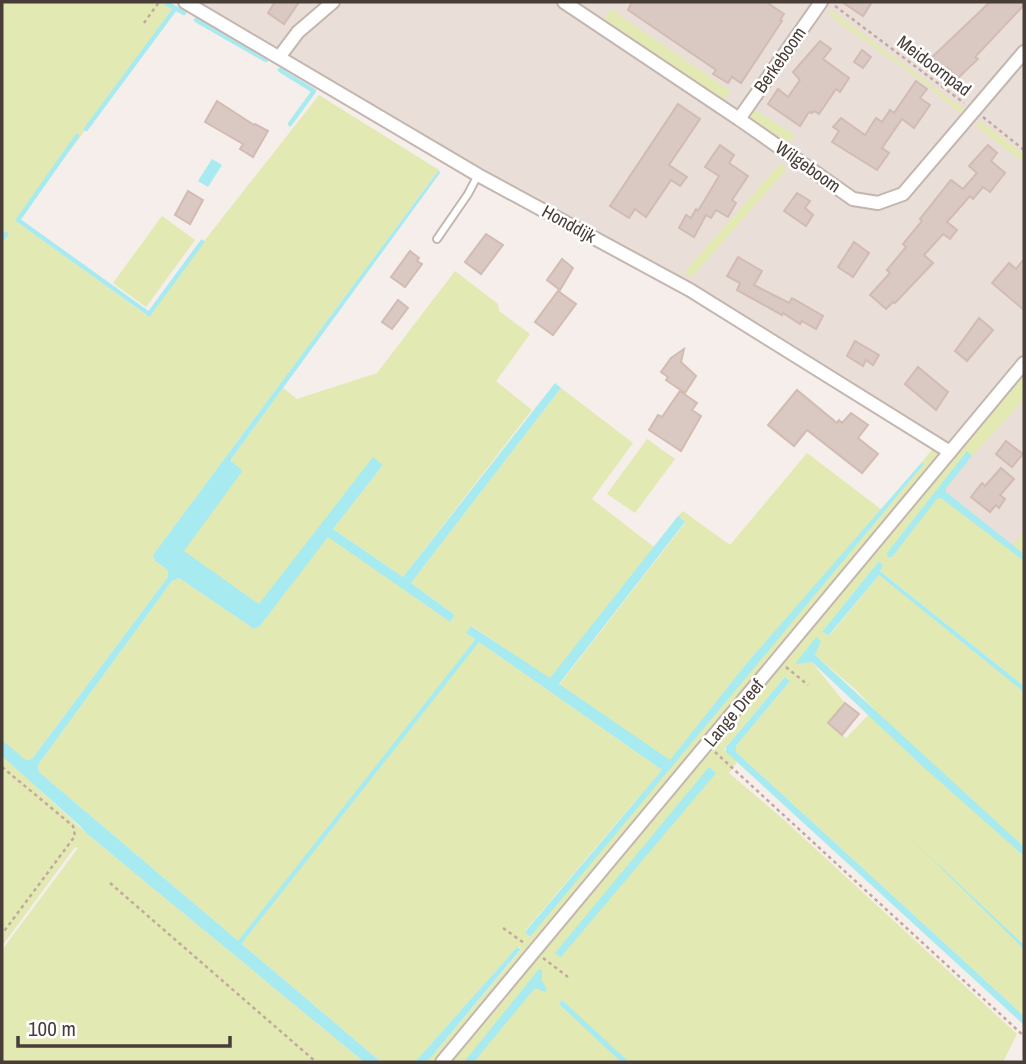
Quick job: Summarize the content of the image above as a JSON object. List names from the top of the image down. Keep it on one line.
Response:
{"streets":{"street":["Berkeboom","Wilgeboom","Honddijk","Lange Dreef"],"path":["Meidoornpad"]},"crossings":[["Berkeboom","Wilgeboom"],["Meidoornpad","Wilgeboom"],["Honddijk","Lange Dreef"]],"scale_bar":"100 m"}
